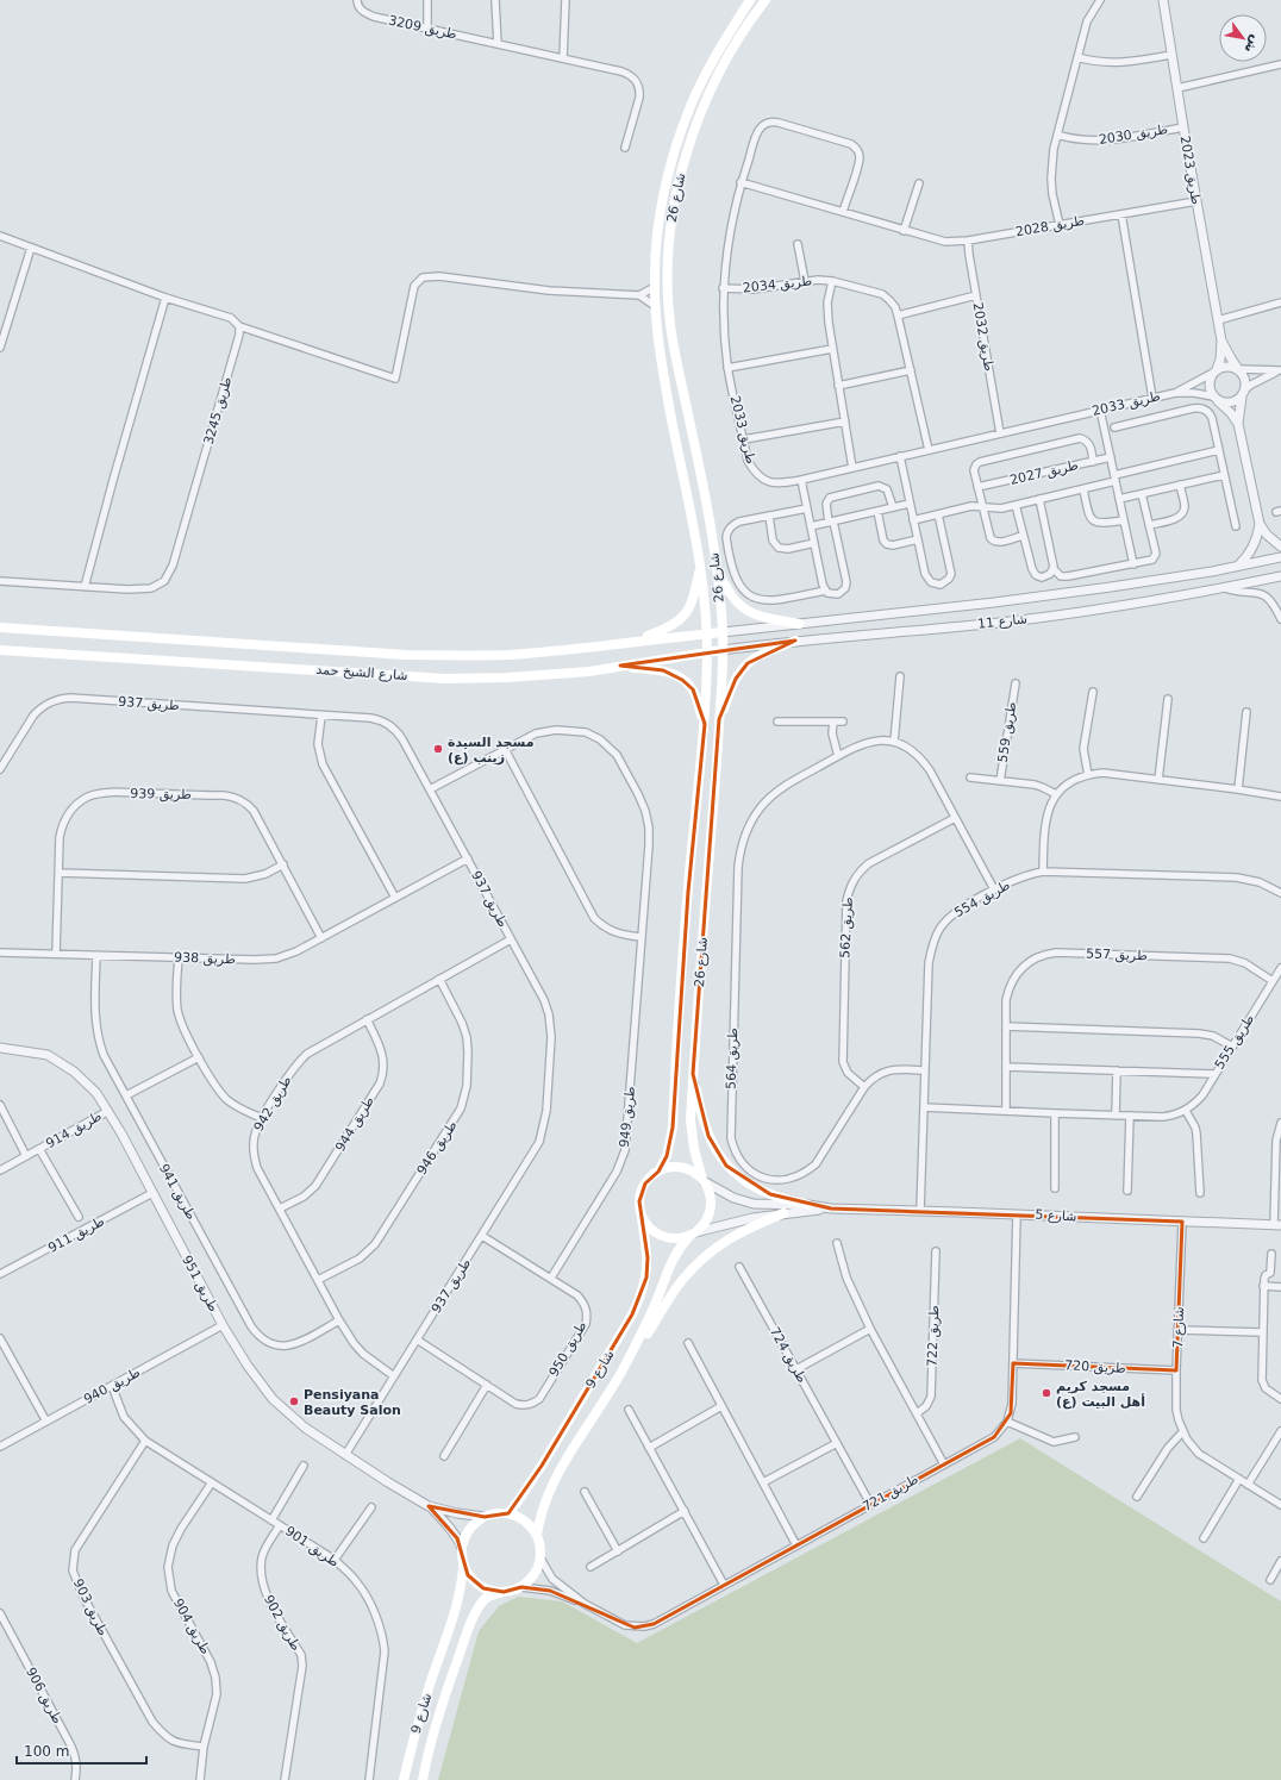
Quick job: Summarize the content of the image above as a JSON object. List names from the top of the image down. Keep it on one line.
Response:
{"streets":{"main road":["شارع 26","شارع الشيخ حمد","شارع 9"],"street":["طريق 3209","طريق 2030","طريق 2023","طريق 2028","طريق 2034","طريق 2032","طريق 2033","طريق 3245","طريق 2027","شارع 11","طريق 937","طريق 559","طريق 939","طريق 554","طريق 562","طريق 557","طريق 938","طريق 555","طريق 564","طريق 942","طريق 949","طريق 944","طريق 914","طريق 946","طريق 941","شارع 5","طريق 911","طريق 951","شارع 7","طريق 722","طريق 950","طريق 724","طريق 720","طريق 940","طريق 721","طريق 901","طريق 903","طريق 902","طريق 904","طريق 906"]},"crossings":[["طريق 2030","طريق 2023"],["طريق 2023","طريق 2028"],["طريق 2023","طريق 2033"],["شارع 26","شارع 11"],["شارع 26","شارع الشيخ حمد"],["شارع 26","شارع 5"],["شارع 26","شارع 9"],["طريق 2028","طريق 2032"],["طريق 2028","طريق 2033"],["طريق 2034","طريق 2033"],["طريق 2032","طريق 2033"],["شارع 11","شارع الشيخ حمد"],["طريق 937","طريق 938"],["طريق 937","طريق 942"],["طريق 937","طريق 949"],["طريق 937","طريق 951"],["طريق 937","طريق 950"],["طريق 939","طريق 938"],["طريق 554","طريق 555"],["طريق 554","طريق 564"],["طريق 554","شارع 5"],["طريق 562","طريق 564"],["طريق 557","طريق 555"],["طريق 938","طريق 941"],["طريق 942","طريق 944"],["طريق 942","طريق 946"],["طريق 942","طريق 941"],["طريق 949","طريق 950"],["طريق 914","طريق 951"],["شارع 5","شارع 7"],["شارع 5","شارع 9"],["طريق 911","طريق 951"],["طريق 951","شارع 9"],["طريق 951","طريق 940"],["طريق 951","طريق 721"],["شارع 7","طريق 720"],["طريق 724","طريق 721"],["شارع 9","طريق 721"],["طريق 940","طريق 901"],["طريق 901","طريق 903"],["طريق 901","طريق 902"],["طريق 901","طريق 904"],["طريق 903","طريق 904"]],"places":["مسجد السيدة زينب (ع)","مسجد كريم أهل البيت (ع)","Pensiyana Beauty Salon"],"scale_bar":"100 m","north":"bottom right"}
